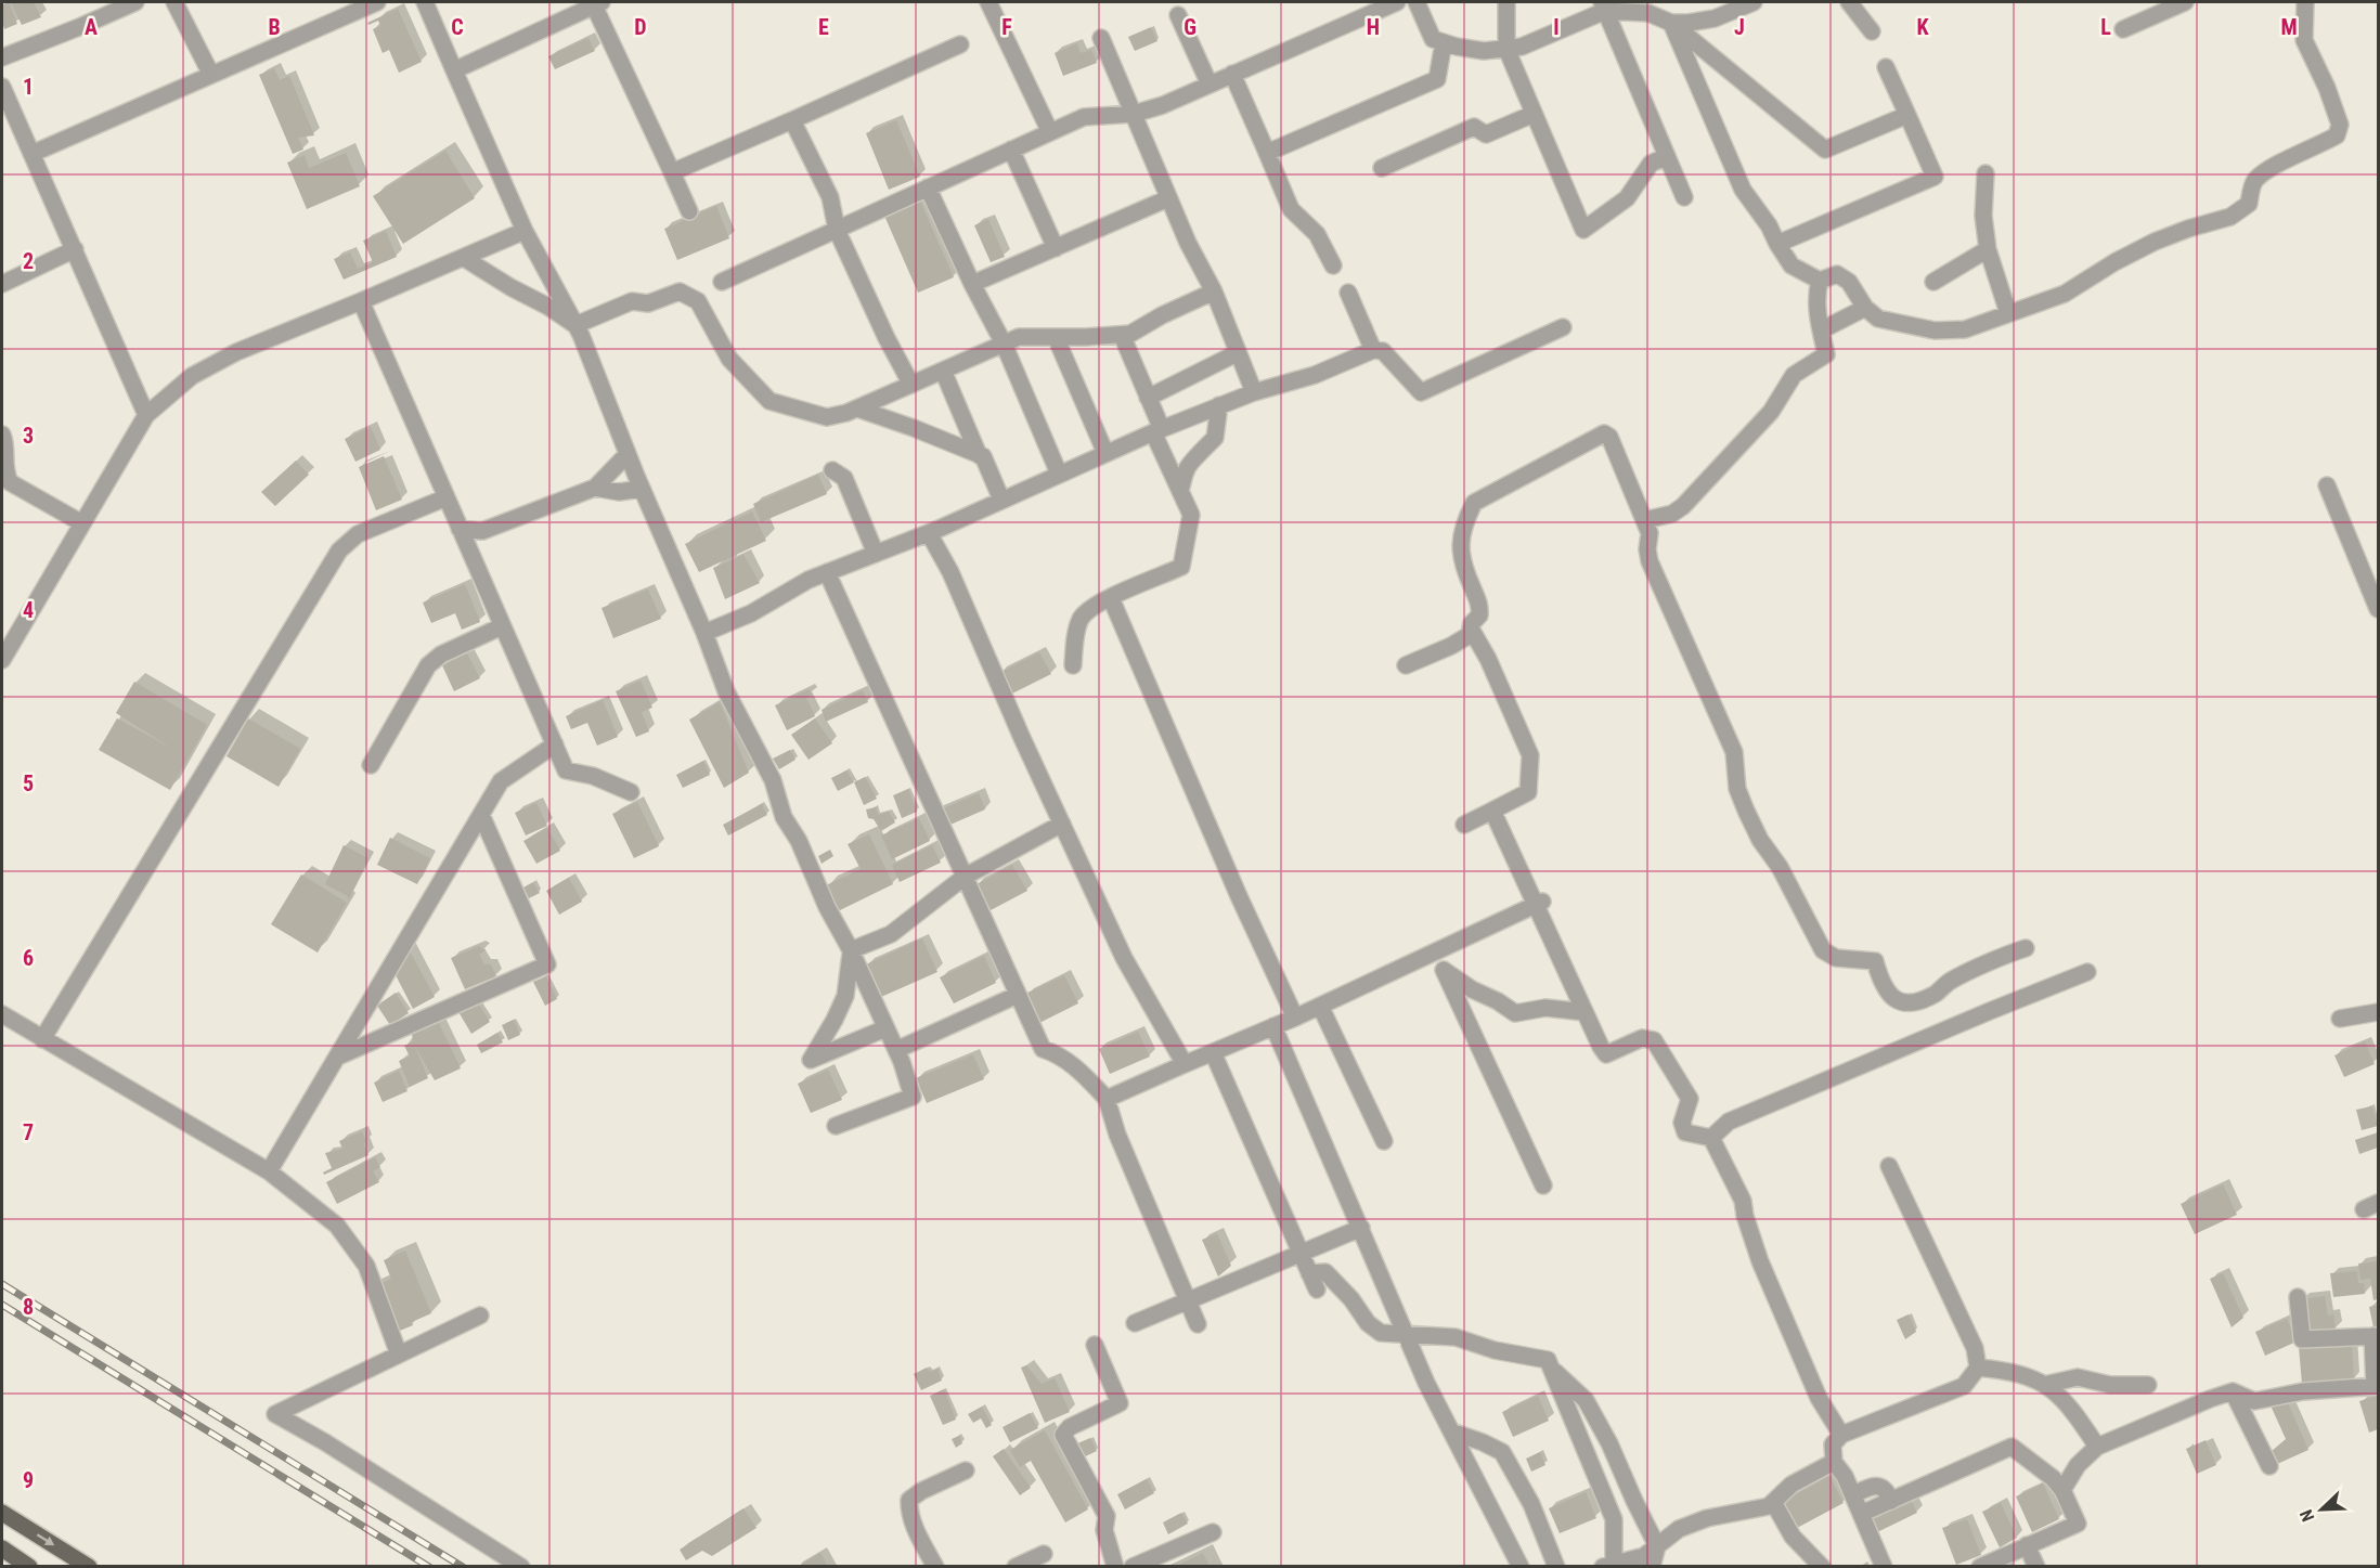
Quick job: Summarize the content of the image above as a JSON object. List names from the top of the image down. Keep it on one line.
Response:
{"north":"bottom left","grid":{"columns":["A","B","C","D","E","F","G","H","I","J","K","L","M"],"rows":["1","2","3","4","5","6","7","8","9"]}}
